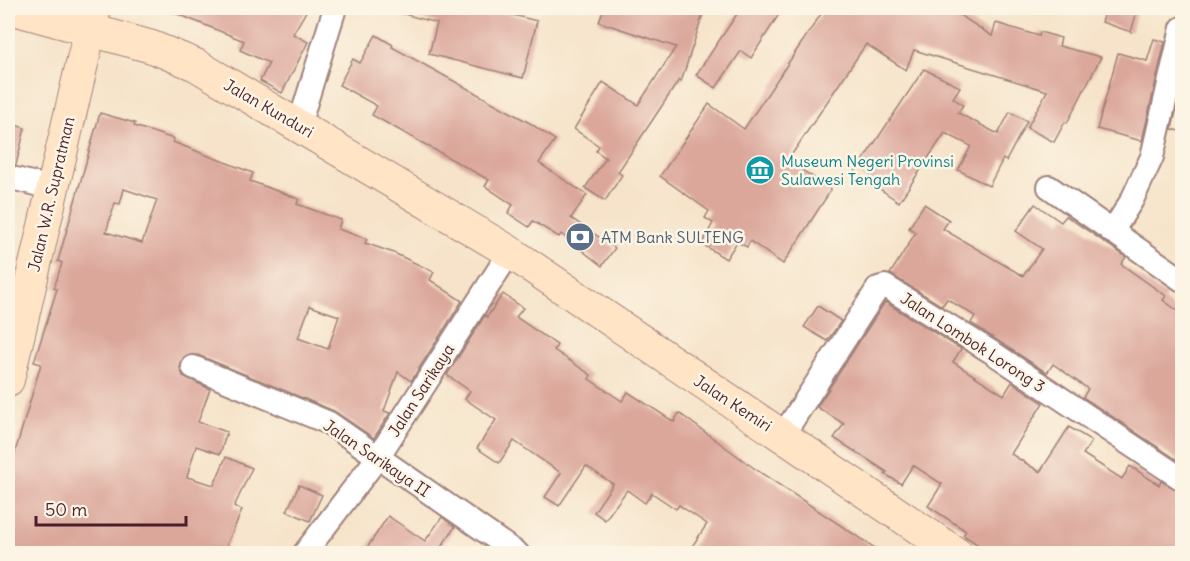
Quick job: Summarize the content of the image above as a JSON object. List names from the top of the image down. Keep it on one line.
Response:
{"streets":{"street":["Jalan Kunduri","Jalan W.R. Supratman","Jalan Lombok Lorong 3","Jalan Sarikaya","Jalan Kemiri","Jalan Sarikaya II"]},"crossings":[["Jalan Kunduri","Jalan W.R. Supratman"],["Jalan Kunduri","Jalan Sarikaya"],["Jalan Kunduri","Jalan Kemiri"],["Jalan Lombok Lorong 3","Jalan Kemiri"],["Jalan Sarikaya","Jalan Kemiri"],["Jalan Sarikaya","Jalan Sarikaya II"]],"places":{"museum":["Museum Negeri Provinsi Sulawesi Tengah"],"bank":["ATM Bank SULTENG"]},"scale_bar":"50 m"}
